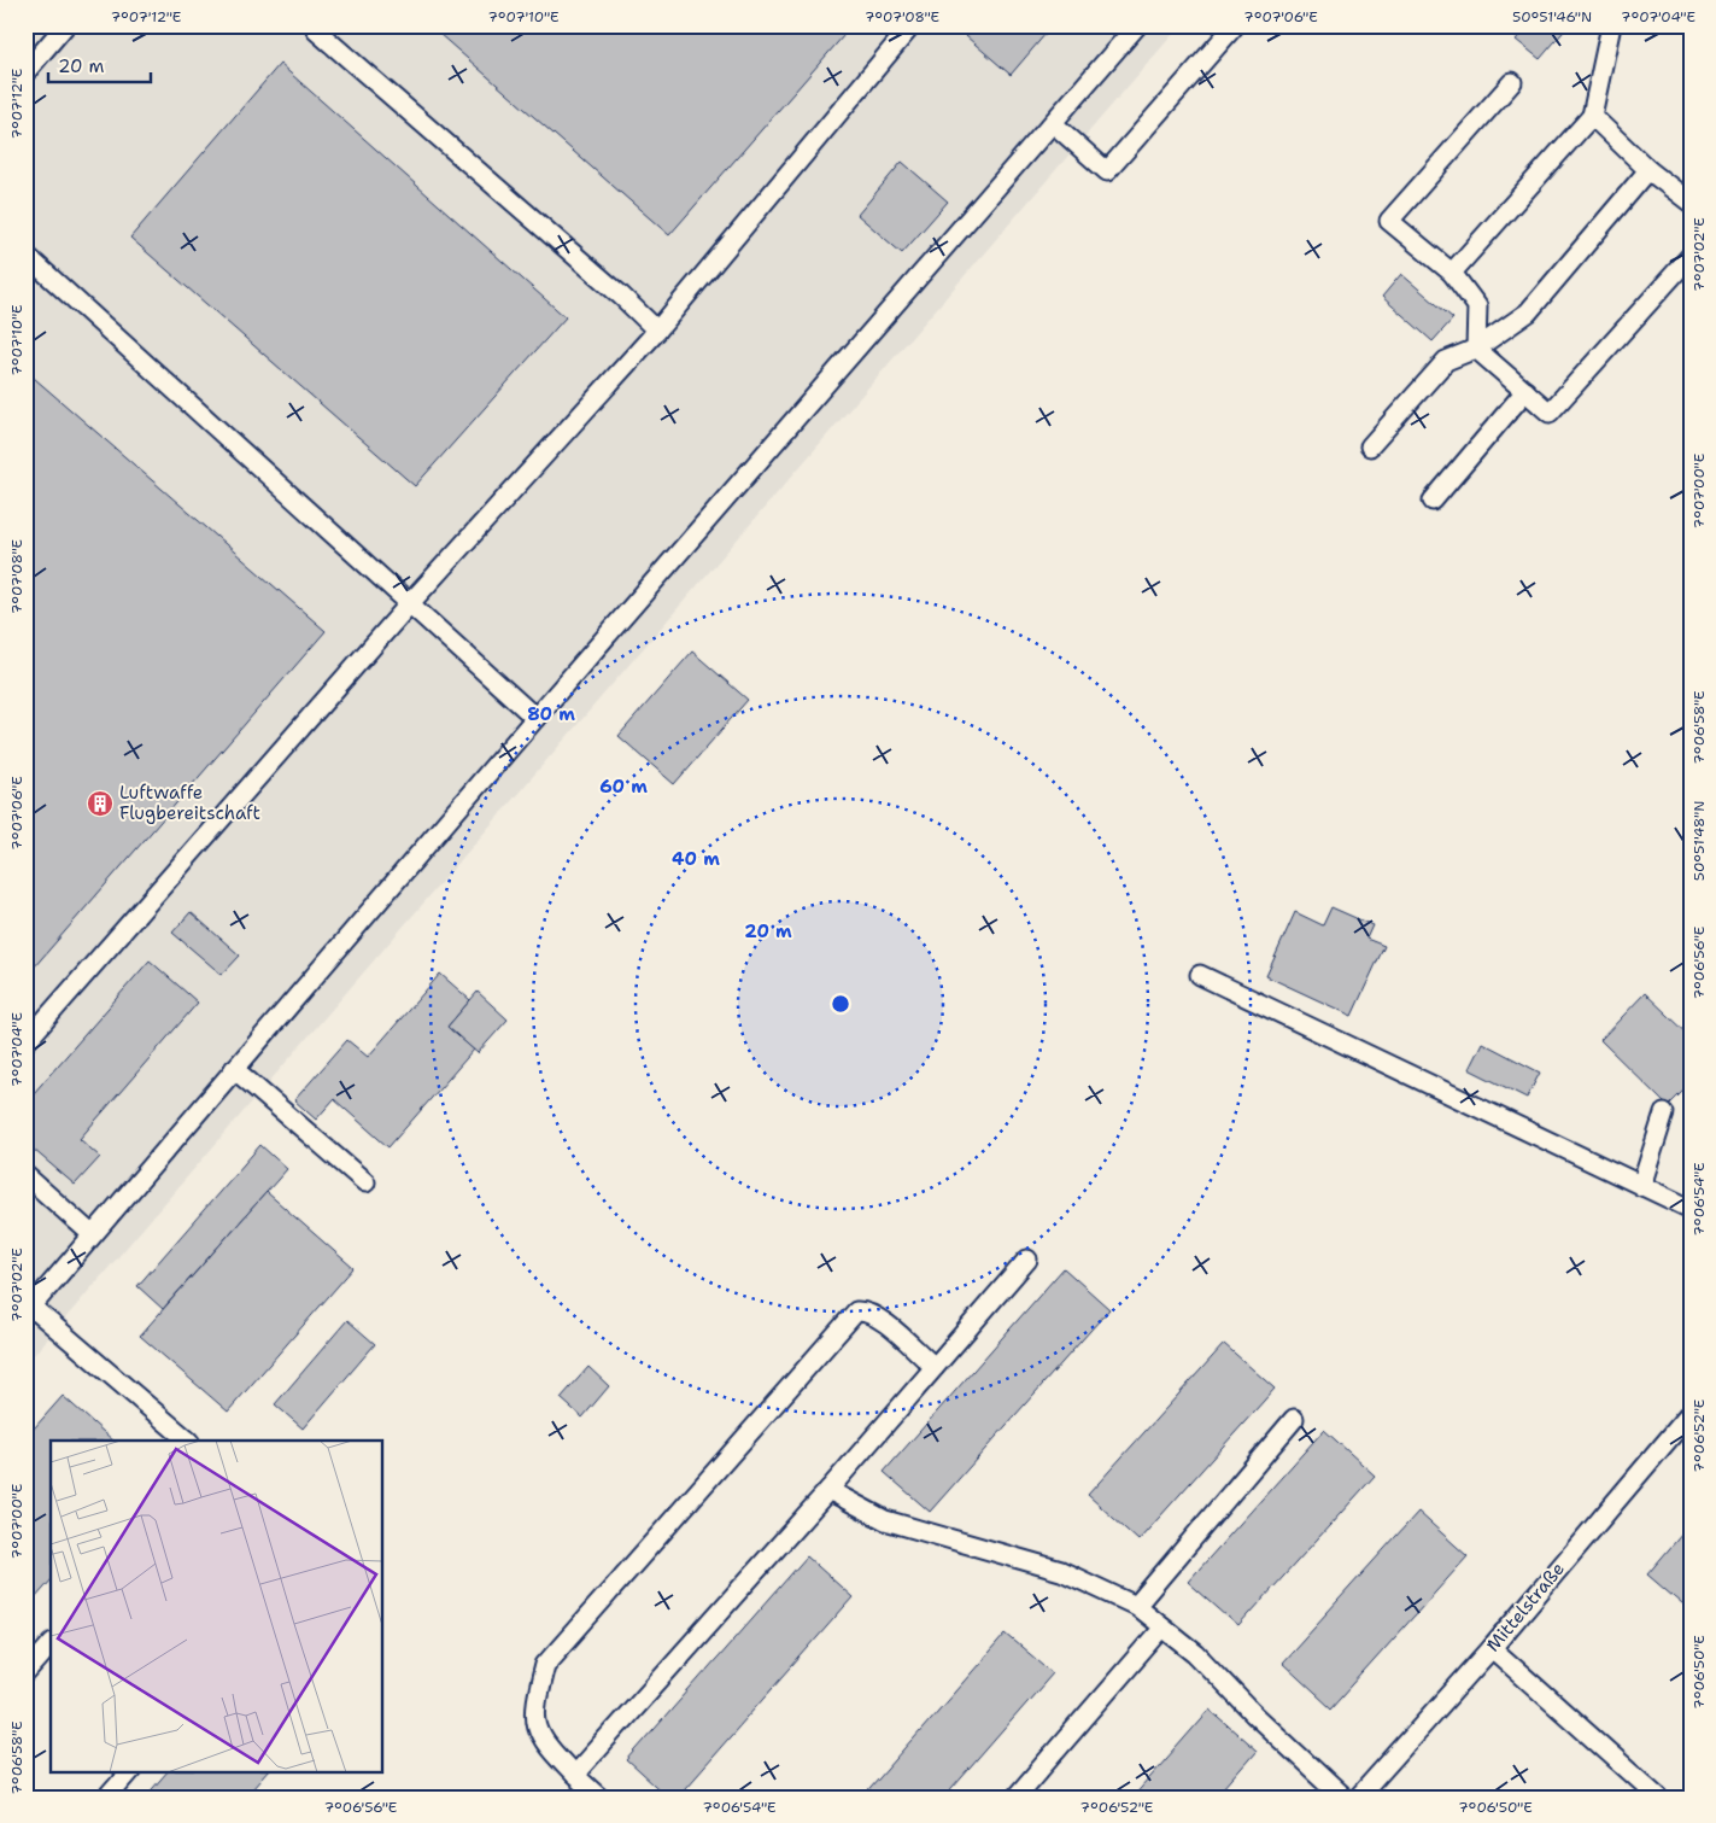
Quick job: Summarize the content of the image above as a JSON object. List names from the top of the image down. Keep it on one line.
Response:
{"streets":{"lane":["Mittelstraße"]},"places":{"building":["Luftwaffe Flugbereitschaft"]},"scale_bar":"20 m","coordinates":["7°07'12\"E","7°07'10\"E","7°07'08\"E","7°07'06\"E","50°51'46\"N","7°07'04\"E","7°07'02\"E","7°07'00\"E","7°06'58\"E","50°51'48\"N","7°06'56\"E","7°06'54\"E","7°06'52\"E","7°06'50\"E"],"rings":["80 m","60 m","40 m","20 m"]}
